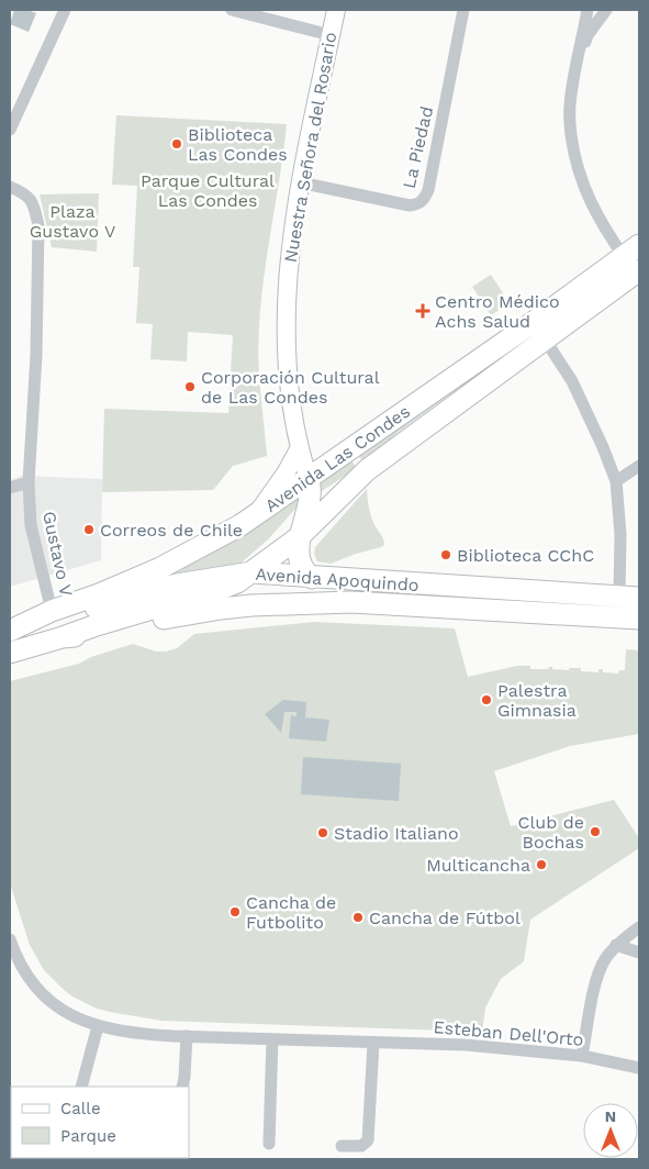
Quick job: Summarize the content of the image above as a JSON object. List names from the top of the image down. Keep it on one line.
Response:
{"streets":{"main road":["Avenida Las Condes","Avenida Apoquindo"],"street":["Nuestra Señora del Rosario","La Piedad","Gustavo V","Esteban Dell'Orto"]},"crossings":[["Nuestra Señora del Rosario","La Piedad"],["Nuestra Señora del Rosario","Avenida Las Condes"],["Avenida Las Condes","Gustavo V"],["Avenida Las Condes","Avenida Apoquindo"]],"parks":["Parque Cultural Las Condes","Plaza Gustavo V"],"places":{"other":["Biblioteca Las Condes","Corporación Cultural de Las Condes","Correos de Chile","Biblioteca CChC","Palestra Gimnasia","Club de Bochas","Stadio Italiano","Multicancha","Cancha de Futbolito","Cancha de Fútbol"],"health":["Centro Médico Achs Salud"]},"legend":["Calle","Parque"],"north":"top"}
